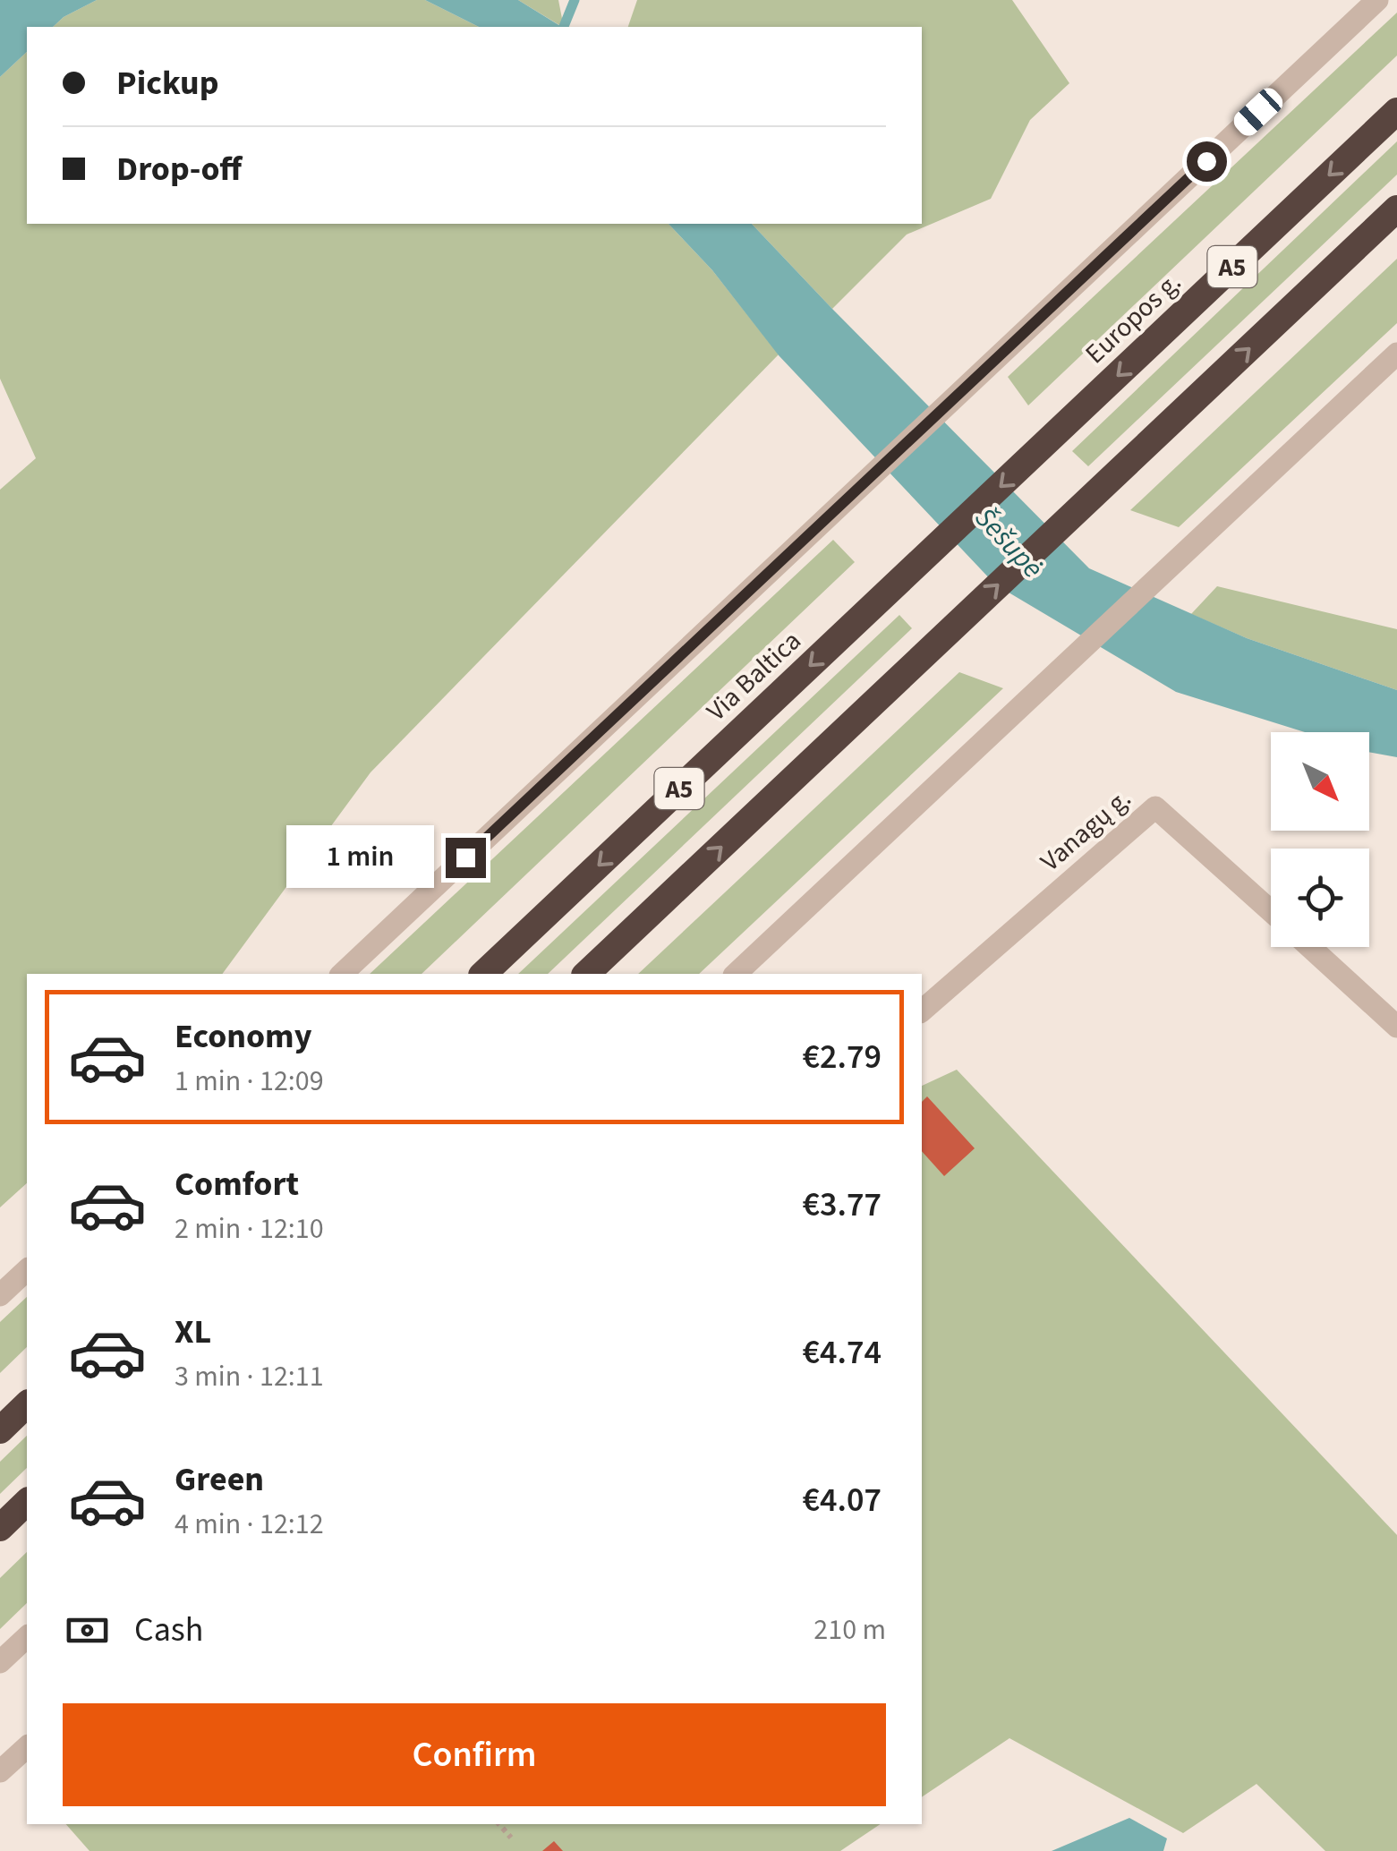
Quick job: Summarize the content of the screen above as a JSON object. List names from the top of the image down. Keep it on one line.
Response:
{"streets":{"highway":["A5","Europos g.","Via Baltica"],"street":["Vanagų g."]},"crossings":[["Europos g.","Via Baltica"]],"water":["Šešupė"],"north":"bottom right","page":{"banner":["Pickup","Drop-off"],"bubble":"1 min","list":[{"name":"Economy","note":"1 min · 12:09","value":"€2.79"},{"name":"Comfort","note":"2 min · 12:10","value":"€3.77"},{"name":"XL","note":"3 min · 12:11","value":"€4.74"},{"name":"Green","note":"4 min · 12:12","value":"€4.07"}],"pay":["Cash","210 m"],"buttons":"Confirm"}}
